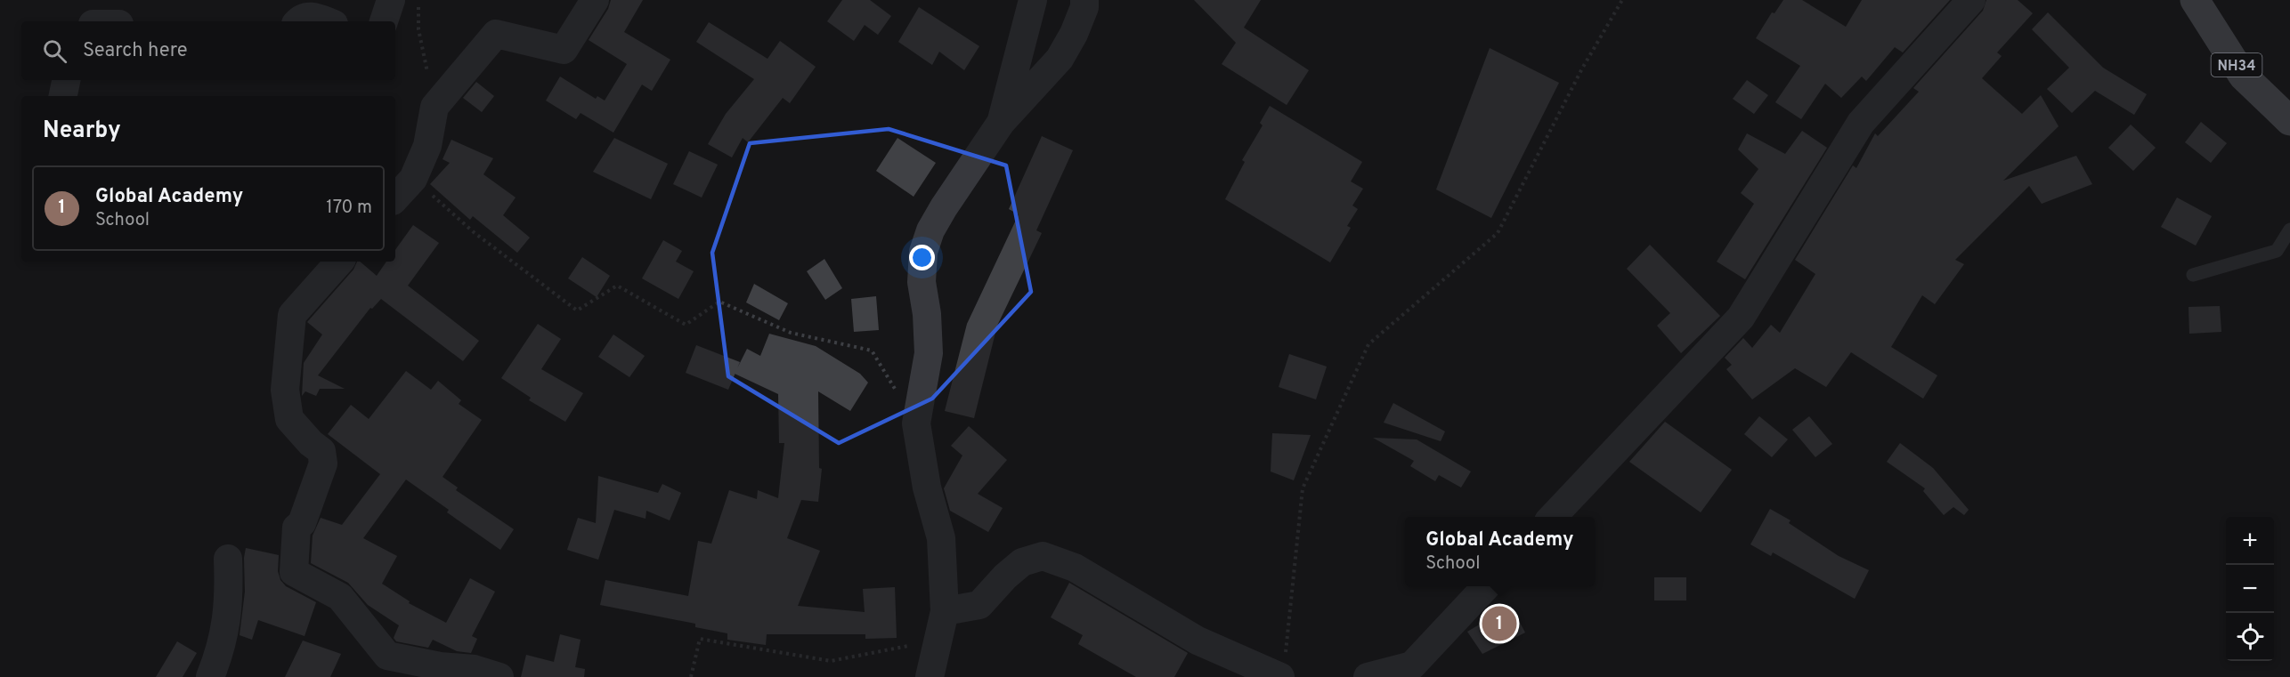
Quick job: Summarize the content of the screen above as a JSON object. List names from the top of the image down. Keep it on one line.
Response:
{"streets":{"highway":["NH34"]},"page":{"search":"Search here","heading":"Nearby","list":[{"mark":"1","name":"Global Academy","note":"School","value":"170 m"}],"map_buttons":["+","−"],"popup":["Global Academy","School"],"pins":"1"}}
